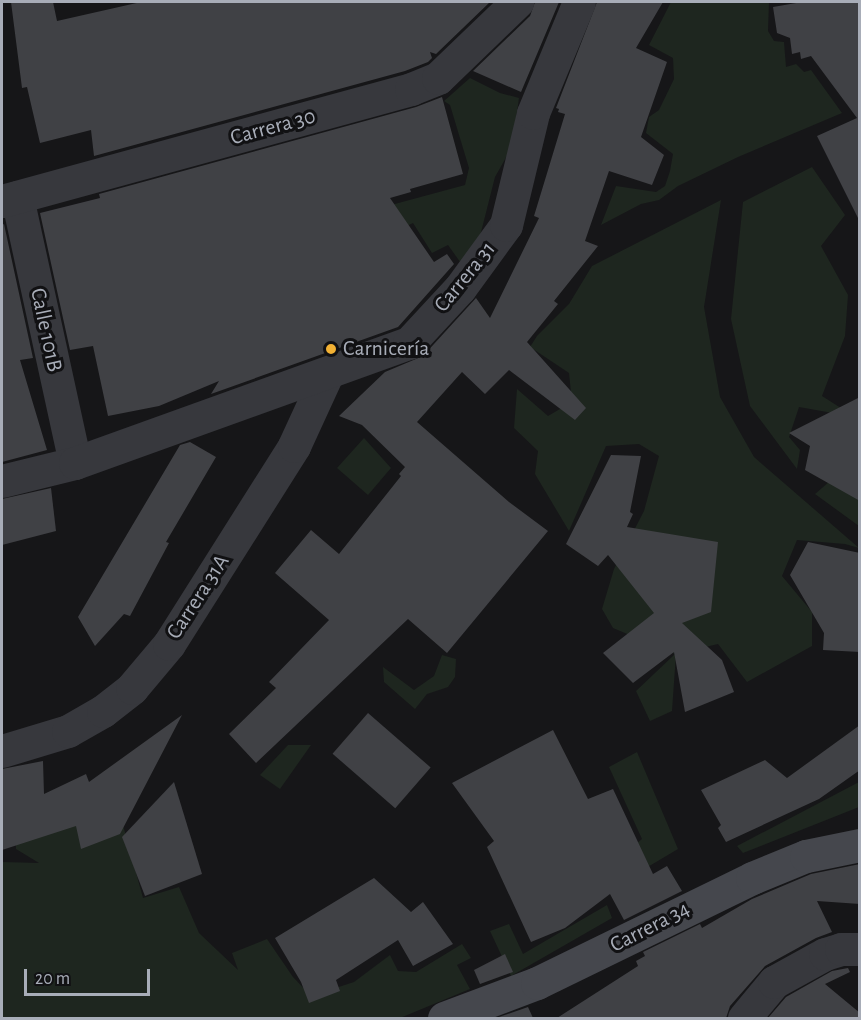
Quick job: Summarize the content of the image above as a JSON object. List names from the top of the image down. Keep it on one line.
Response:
{"streets":{"main road":["Carrera 34"],"street":["Carrera 30","Carrera 31","Calle 101B","Carrera 31A"]},"crossings":[["Carrera 30","Calle 101B"],["Carrera 31","Calle 101B"],["Carrera 31","Carrera 31A"]],"places":["Carnicería"],"scale_bar":"20 m"}
